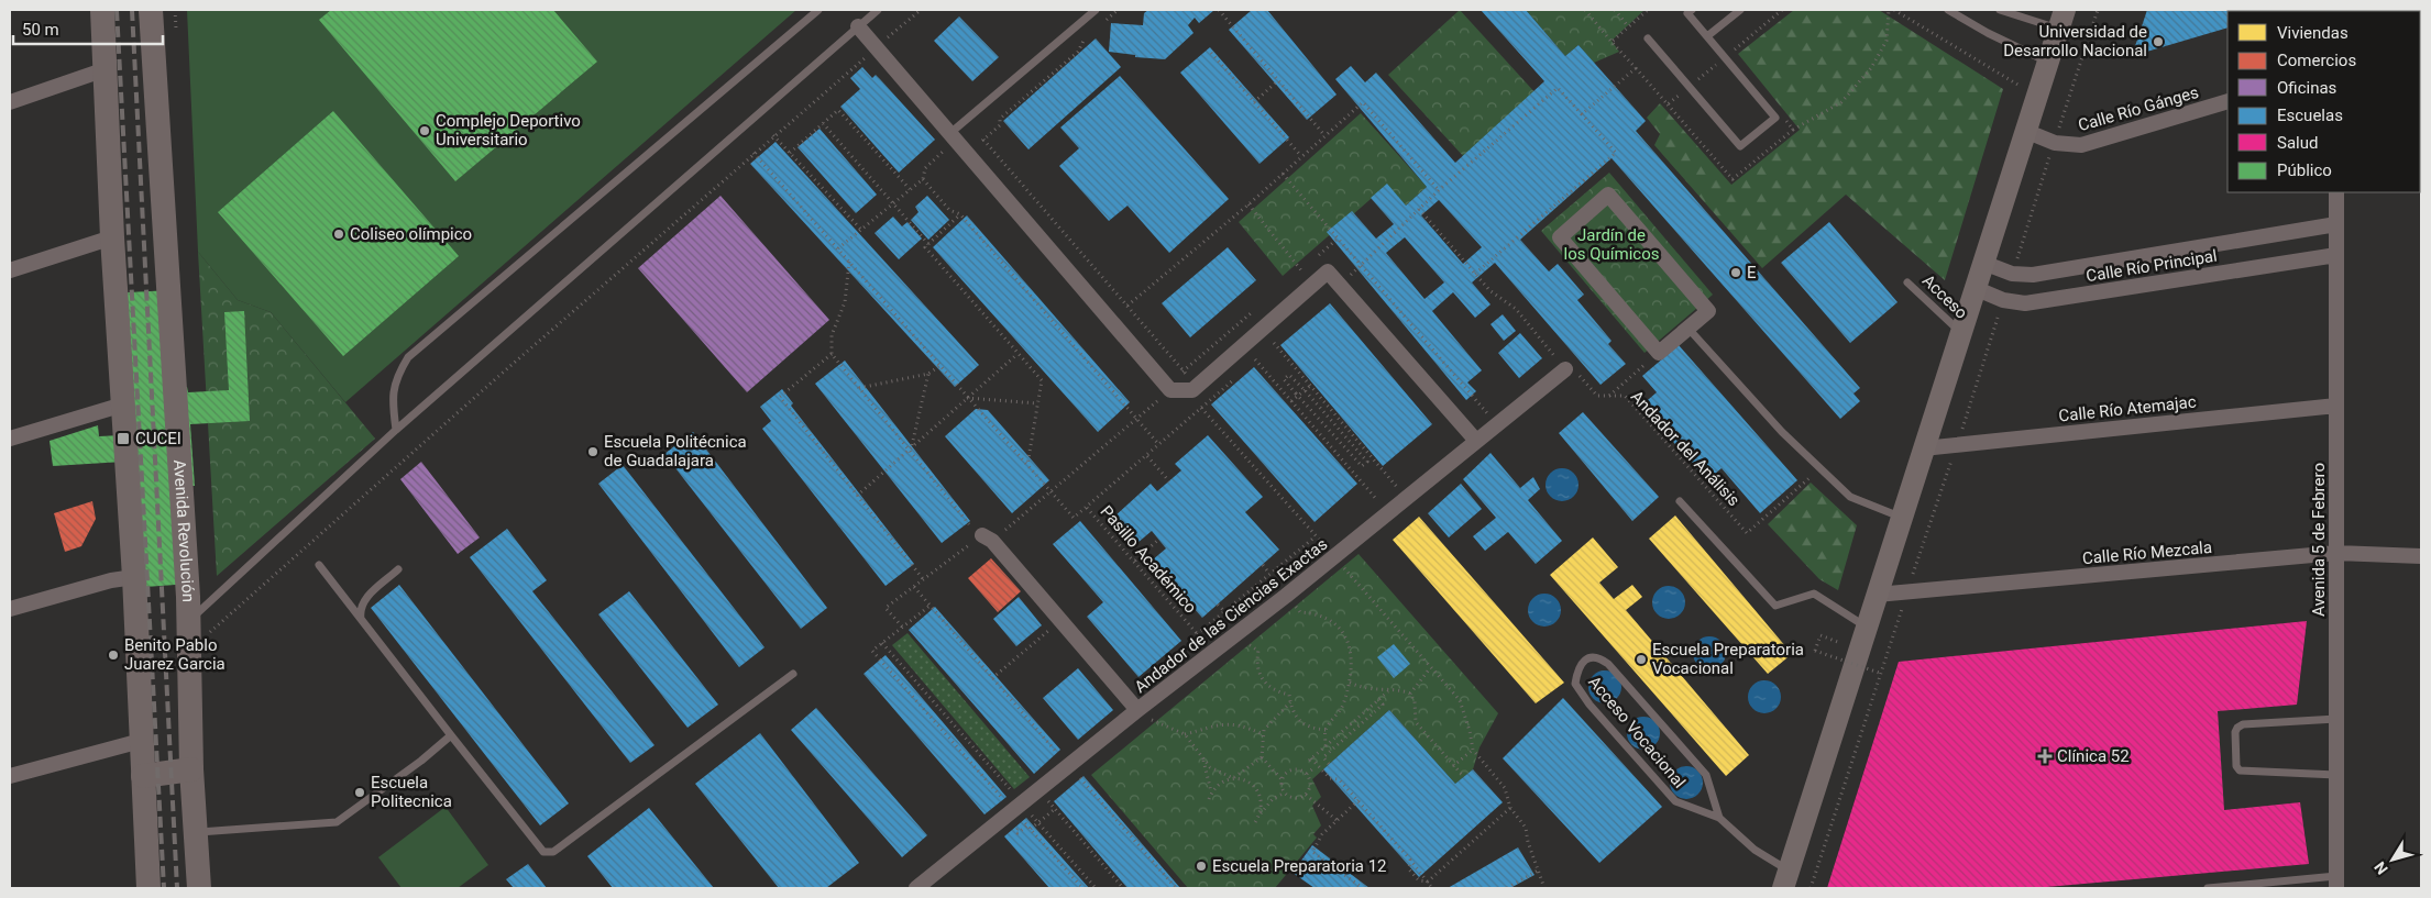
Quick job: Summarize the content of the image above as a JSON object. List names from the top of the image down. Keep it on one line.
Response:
{"streets":{"main road":["Avenida Revolución"],"street":["Calle Río Gánges","Calle Río Principal","Calle Río Atemajac","Avenida 5 de Febrero","Calle Río Mezcala","Andador de las Ciencias Exactas"],"lane":["Acceso","Acceso Vocacional"],"path":["Andador del Análisis","Pasillo Académico"]},"crossings":[["Calle Río Principal","Avenida 5 de Febrero"],["Calle Río Atemajac","Avenida 5 de Febrero"],["Andador del Análisis","Andador de las Ciencias Exactas"],["Avenida 5 de Febrero","Calle Río Mezcala"],["Pasillo Académico","Andador de las Ciencias Exactas"]],"parks":["Jardín de los Químicos"],"places":{"other":["Universidad de Desarrollo Nacional","Complejo Deportivo Universitario","Coliseo olímpico","E","Escuela Politécnica de Guadalajara","Benito Pablo Juarez Garcia","Escuela Preparatoria Vocacional","Escuela Politecnica","Escuela Preparatoria 12"],"transit":["CUCEI"],"health":["Clínica 52"]},"legend":["Viviendas","Comercios","Oficinas","Escuelas","Salud","Público"],"scale_bar":"50 m","north":"bottom left"}
